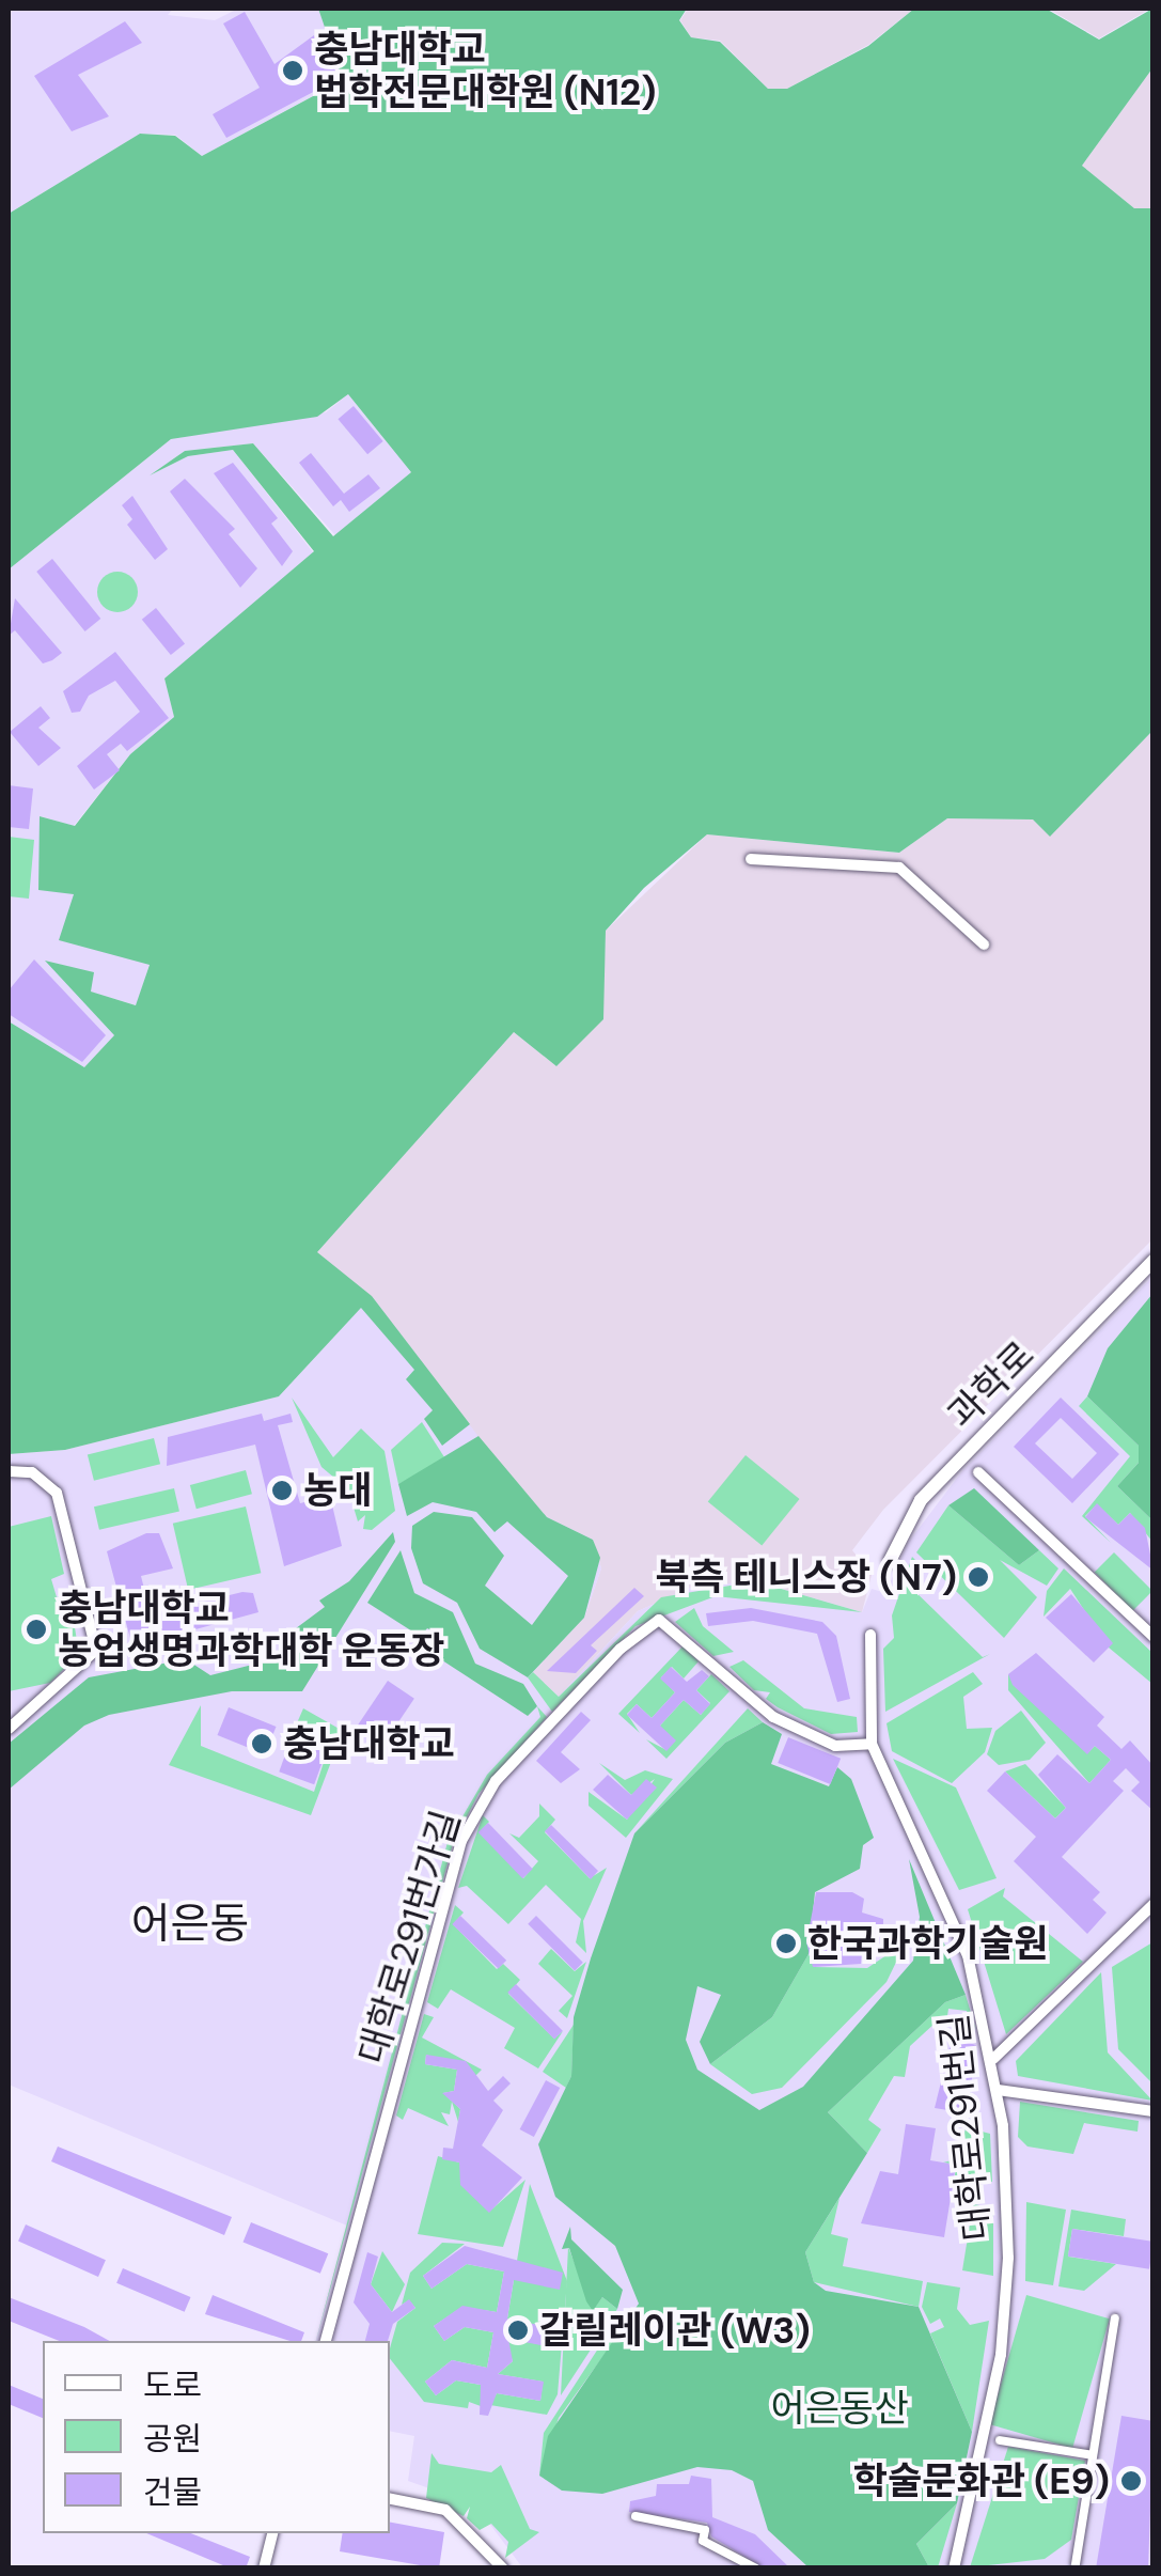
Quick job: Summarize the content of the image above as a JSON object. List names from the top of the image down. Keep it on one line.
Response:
{"streets":{"street":["과학로","대학로291번가길","대학로291번길"]},"crossings":[["대학로291번가길","대학로291번길"]],"districts":["어은동"],"parks":["어은동산"],"places":["충남대학교 법학전문대학원 (N12)","농대","북측 테니스장 (N7)","충남대학교 농업생명과학대학 운동장","충남대학교","한국과학기술원","갈릴레이관 (W3)","학술문화관 (E9)"],"legend":["도로","공원","건물"]}
